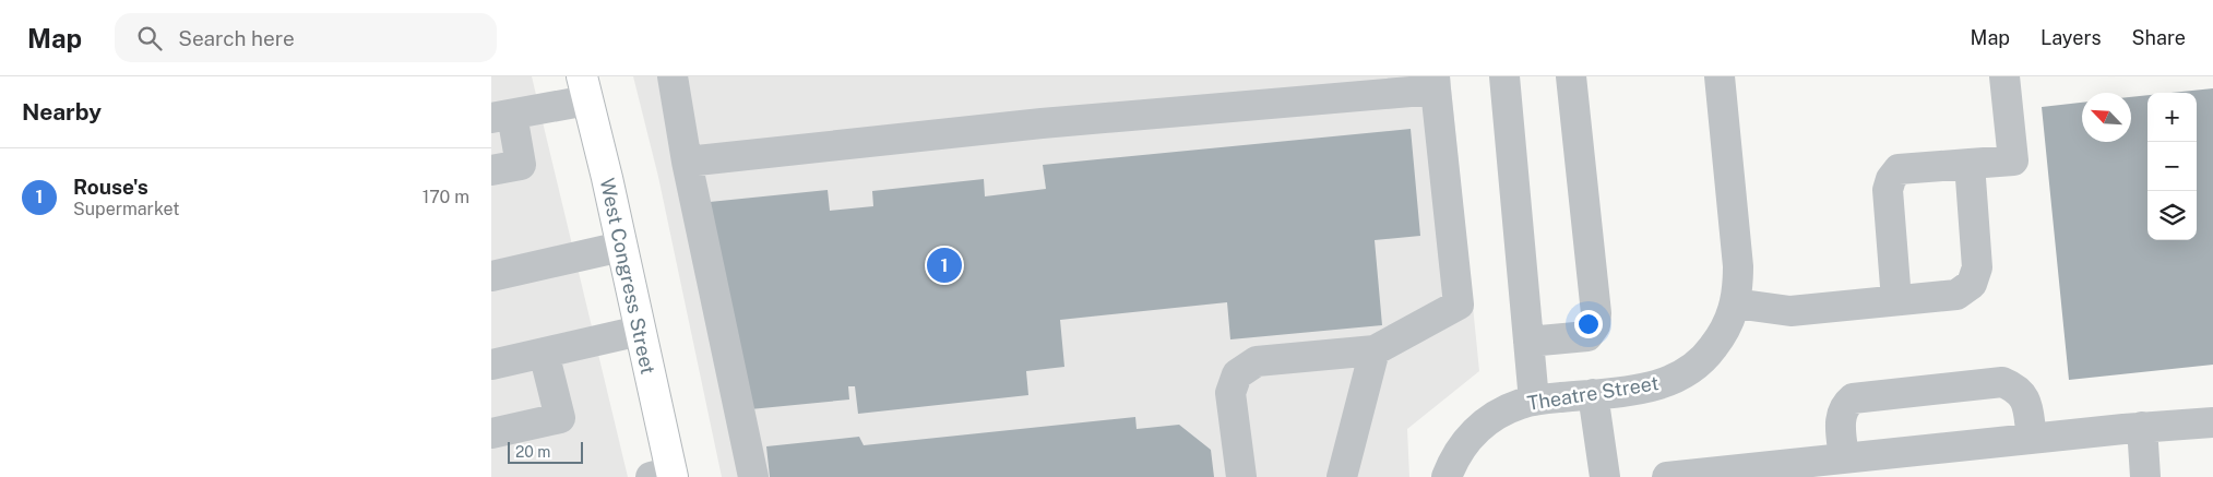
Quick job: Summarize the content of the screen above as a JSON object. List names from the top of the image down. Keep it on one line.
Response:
{"streets":{"main road":["West Congress Street"],"street":["Theatre Street"]},"scale_bar":"20 m","north":"top left","page":{"header":"Map","search":"Search here","nav":["Map","Layers","Share"],"heading":"Nearby","map_buttons":["+","−"],"list":[{"mark":"1","name":"Rouse's","note":"Supermarket","value":"170 m"}],"pins":"1","scale":"20 m"}}
